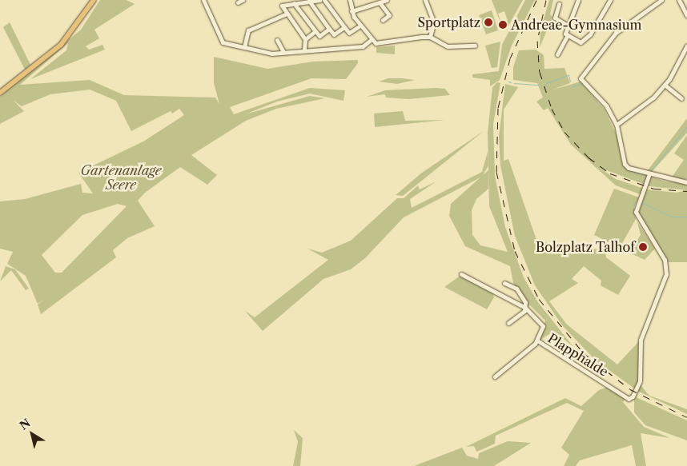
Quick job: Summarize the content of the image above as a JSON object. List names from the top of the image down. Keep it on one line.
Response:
{"streets":{"street":["Plapphalde"]},"parks":["Gartenanlage Seere"],"places":["Sportplatz","Andreae-Gymnasium","Bolzplatz Talhof"],"north":"top left"}
